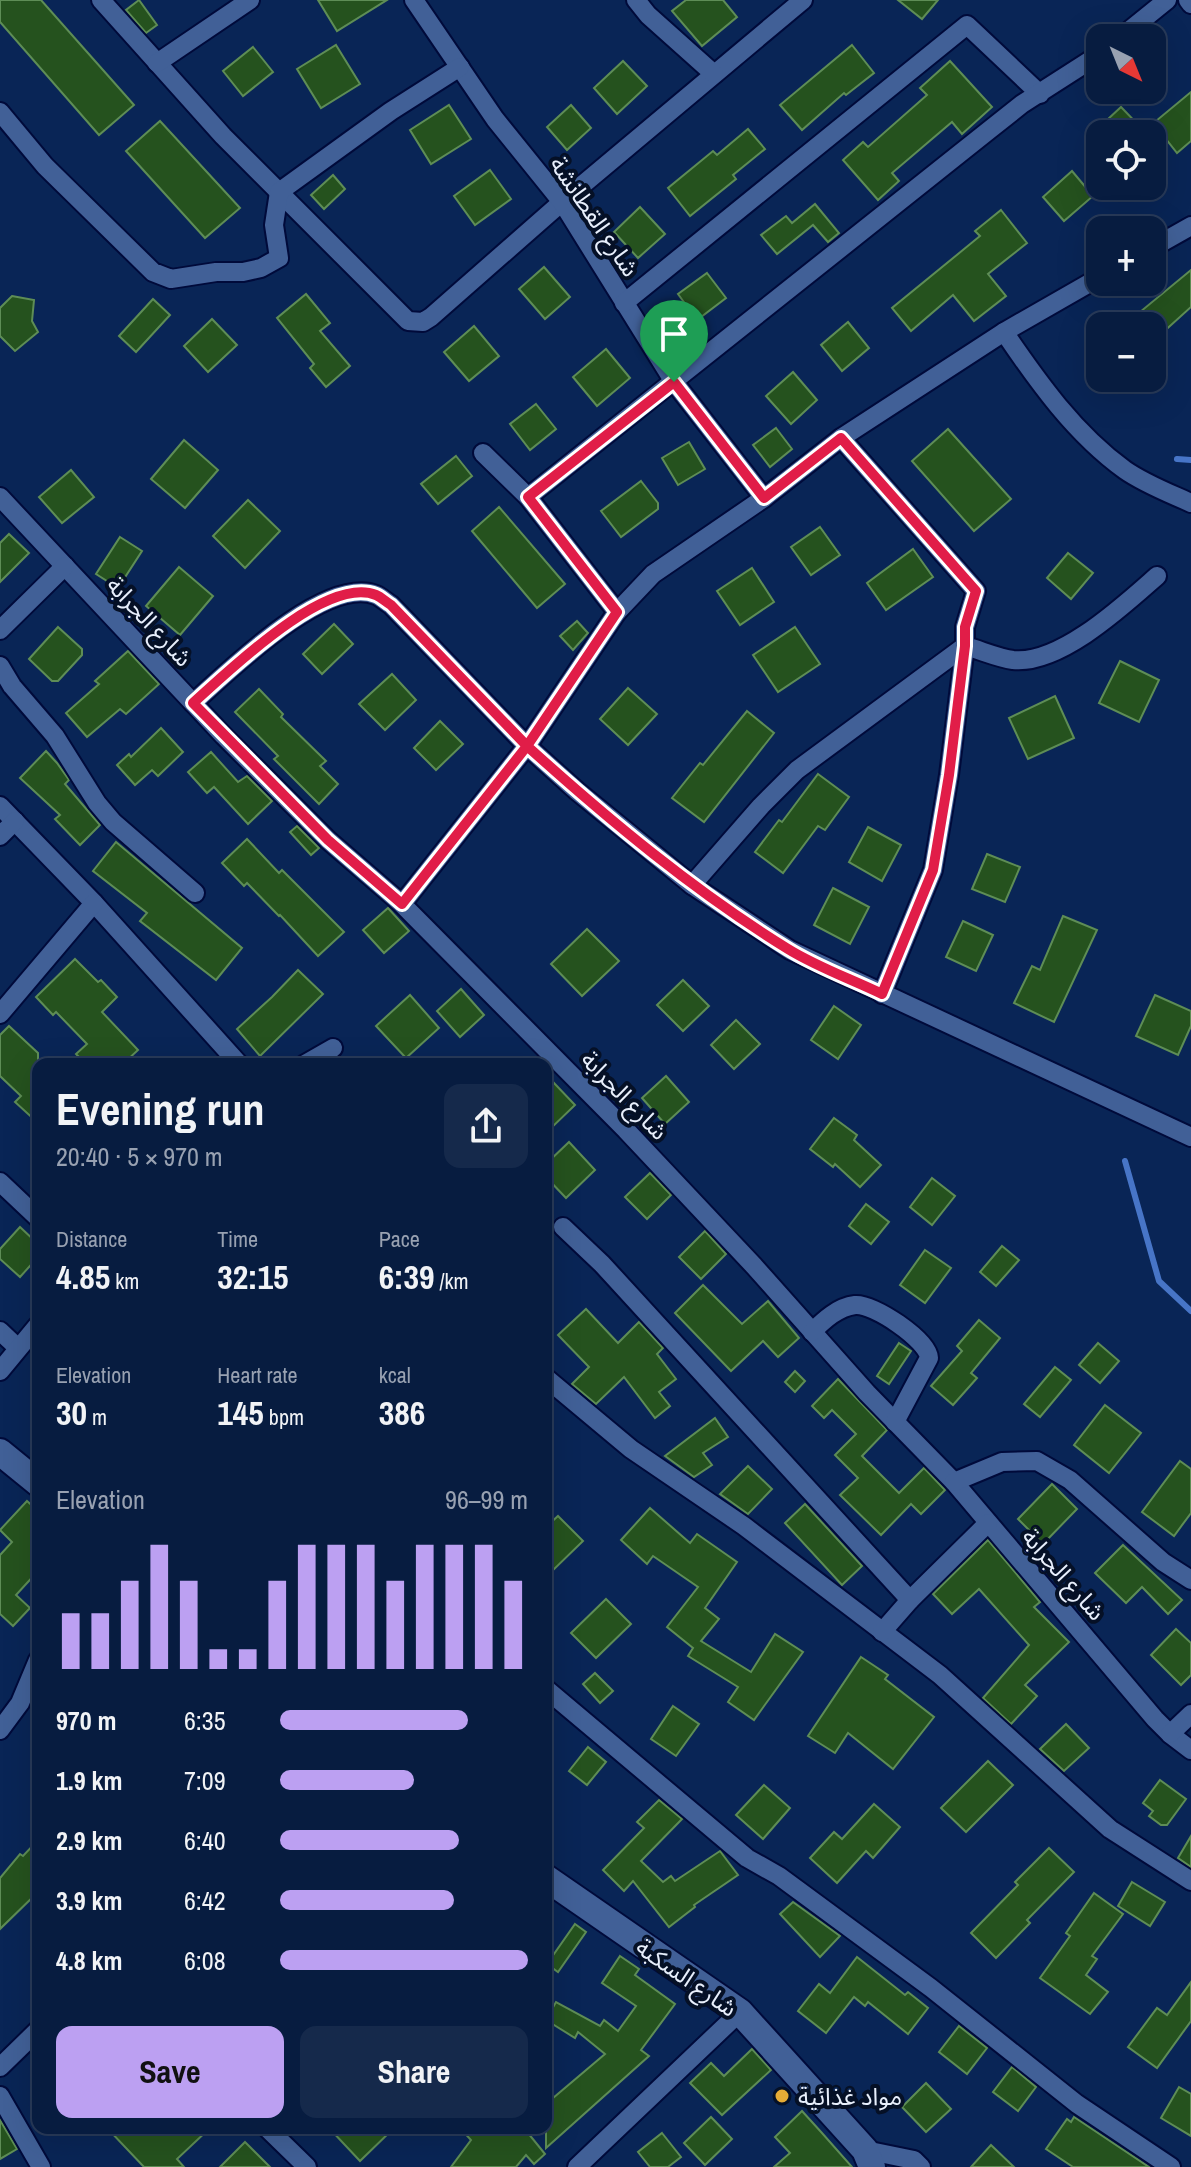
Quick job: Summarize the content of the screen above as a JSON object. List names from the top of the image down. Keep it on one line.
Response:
{"streets":{"main road":["شارع السكبة"],"street":["شارع القطانشة","شارع الجرابة"]},"places":["مواد غذائية"],"north":"bottom right","page":{"map_buttons":["+","−"],"heading":["Evening run","20:40 · 5 × 970 m"],"stats":[["Distance","4.85 km"],["Time","32:15"],["Pace","6:39 /km"],["Elevation","30 m"],["Heart rate","145 bpm"],["kcal","386"]],"chart":["Elevation","96–99 m"],"list":[{"name":"970 m","note":"6:35"},{"name":"1.9 km","note":"7:09"},{"name":"2.9 km","note":"6:40"},{"name":"3.9 km","note":"6:42"},{"name":"4.8 km","note":"6:08"}],"buttons":["Save","Share"]}}
